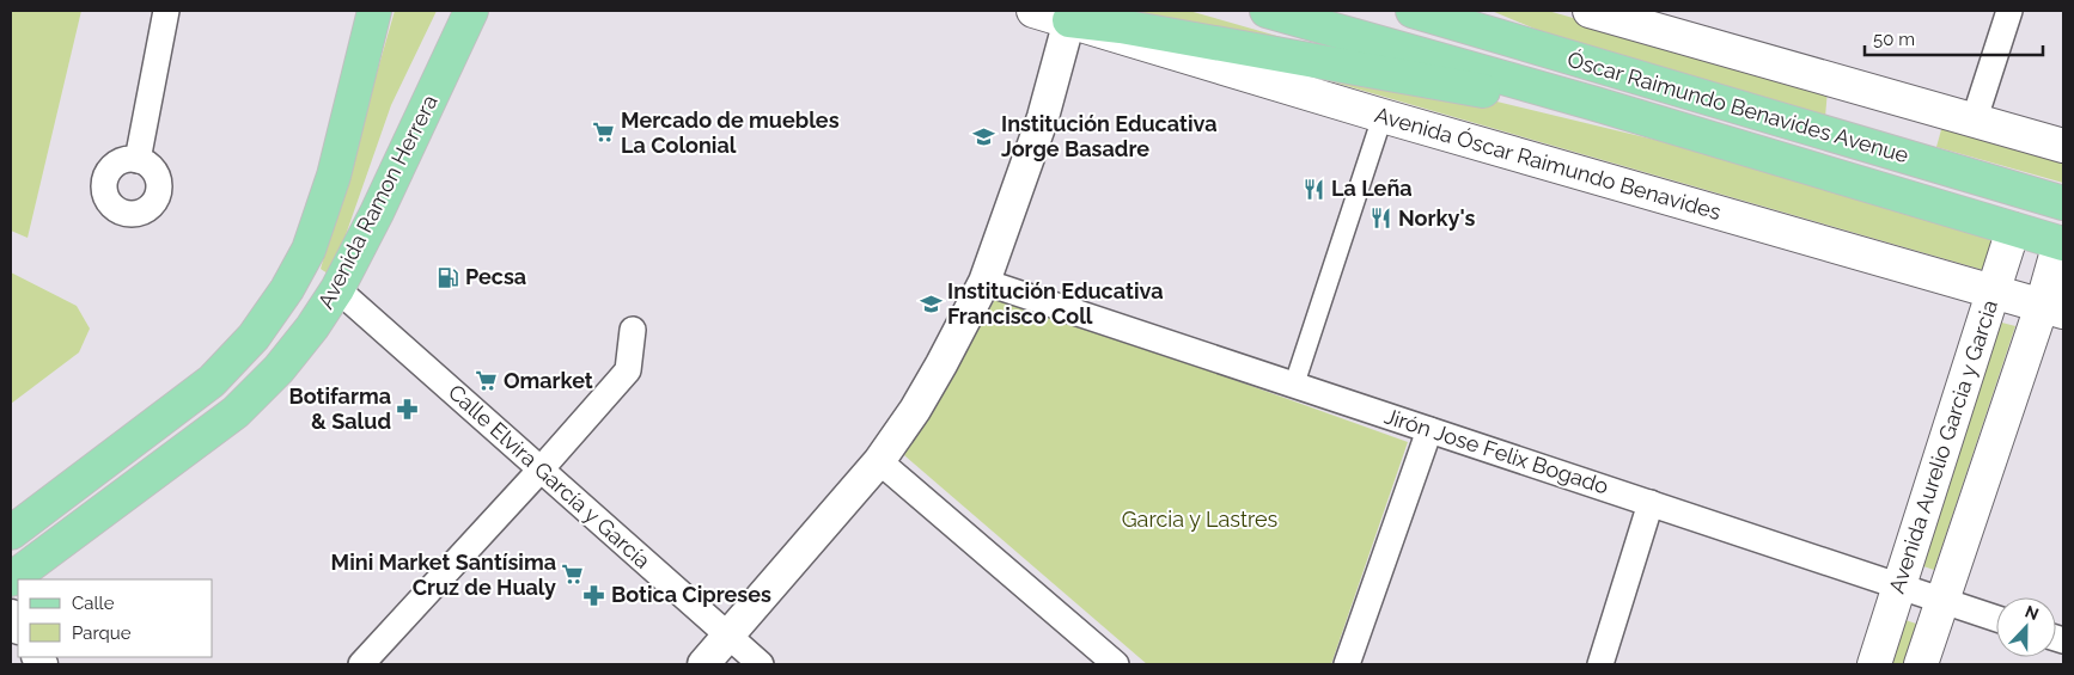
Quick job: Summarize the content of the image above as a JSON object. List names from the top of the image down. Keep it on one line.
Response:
{"streets":{"main road":["Óscar Raimundo Benavides Avenue","Avenida Óscar Raimundo Benavides","Avenida Ramon Herrera","Avenida Aurelio Garcia y Garcia"],"street":["Jirón Jose Felix Bogado","Calle Elvira García y García"]},"crossings":[["Avenida Óscar Raimundo Benavides","Avenida Aurelio Garcia y Garcia"],["Avenida Ramon Herrera","Calle Elvira García y García"],["Avenida Aurelio Garcia y Garcia","Jirón Jose Felix Bogado"]],"parks":["Garcia y Lastres"],"places":{"supermarket":["Mercado de muebles La Colonial","Omarket","Mini Market Santísima Cruz de Hualy"],"school or university":["Institución Educativa Jorge Basadre","Institución Educativa Francisco Coll"],"restaurant":["La Leña","Norky's"],"fuel station":["Pecsa"],"pharmacy":["Botifarma & Salud","Botica Cipreses"]},"legend":["Calle","Parque"],"scale_bar":"50 m","north":"top"}
